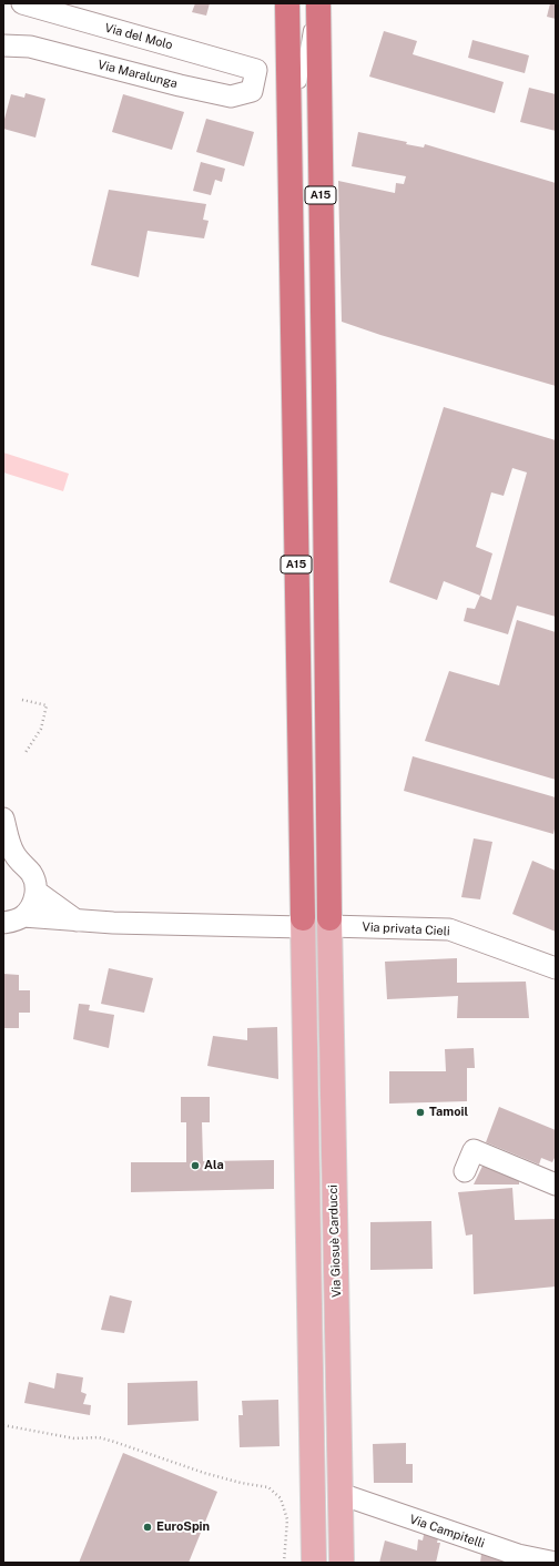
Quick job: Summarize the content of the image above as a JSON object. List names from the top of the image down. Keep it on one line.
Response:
{"streets":{"highway":["A15"],"main road":["Via Giosuè Carducci"],"street":["Via del Molo","Via Maralunga","Via privata Cieli","Via Campitelli"]},"crossings":[["Via del Molo","Via Maralunga"],["A15","Via privata Cieli"],["A15","Via Giosuè Carducci"],["Via privata Cieli","Via Giosuè Carducci"],["Via Giosuè Carducci","Via Campitelli"]],"places":["Tamoil","Ala","EuroSpin"]}
